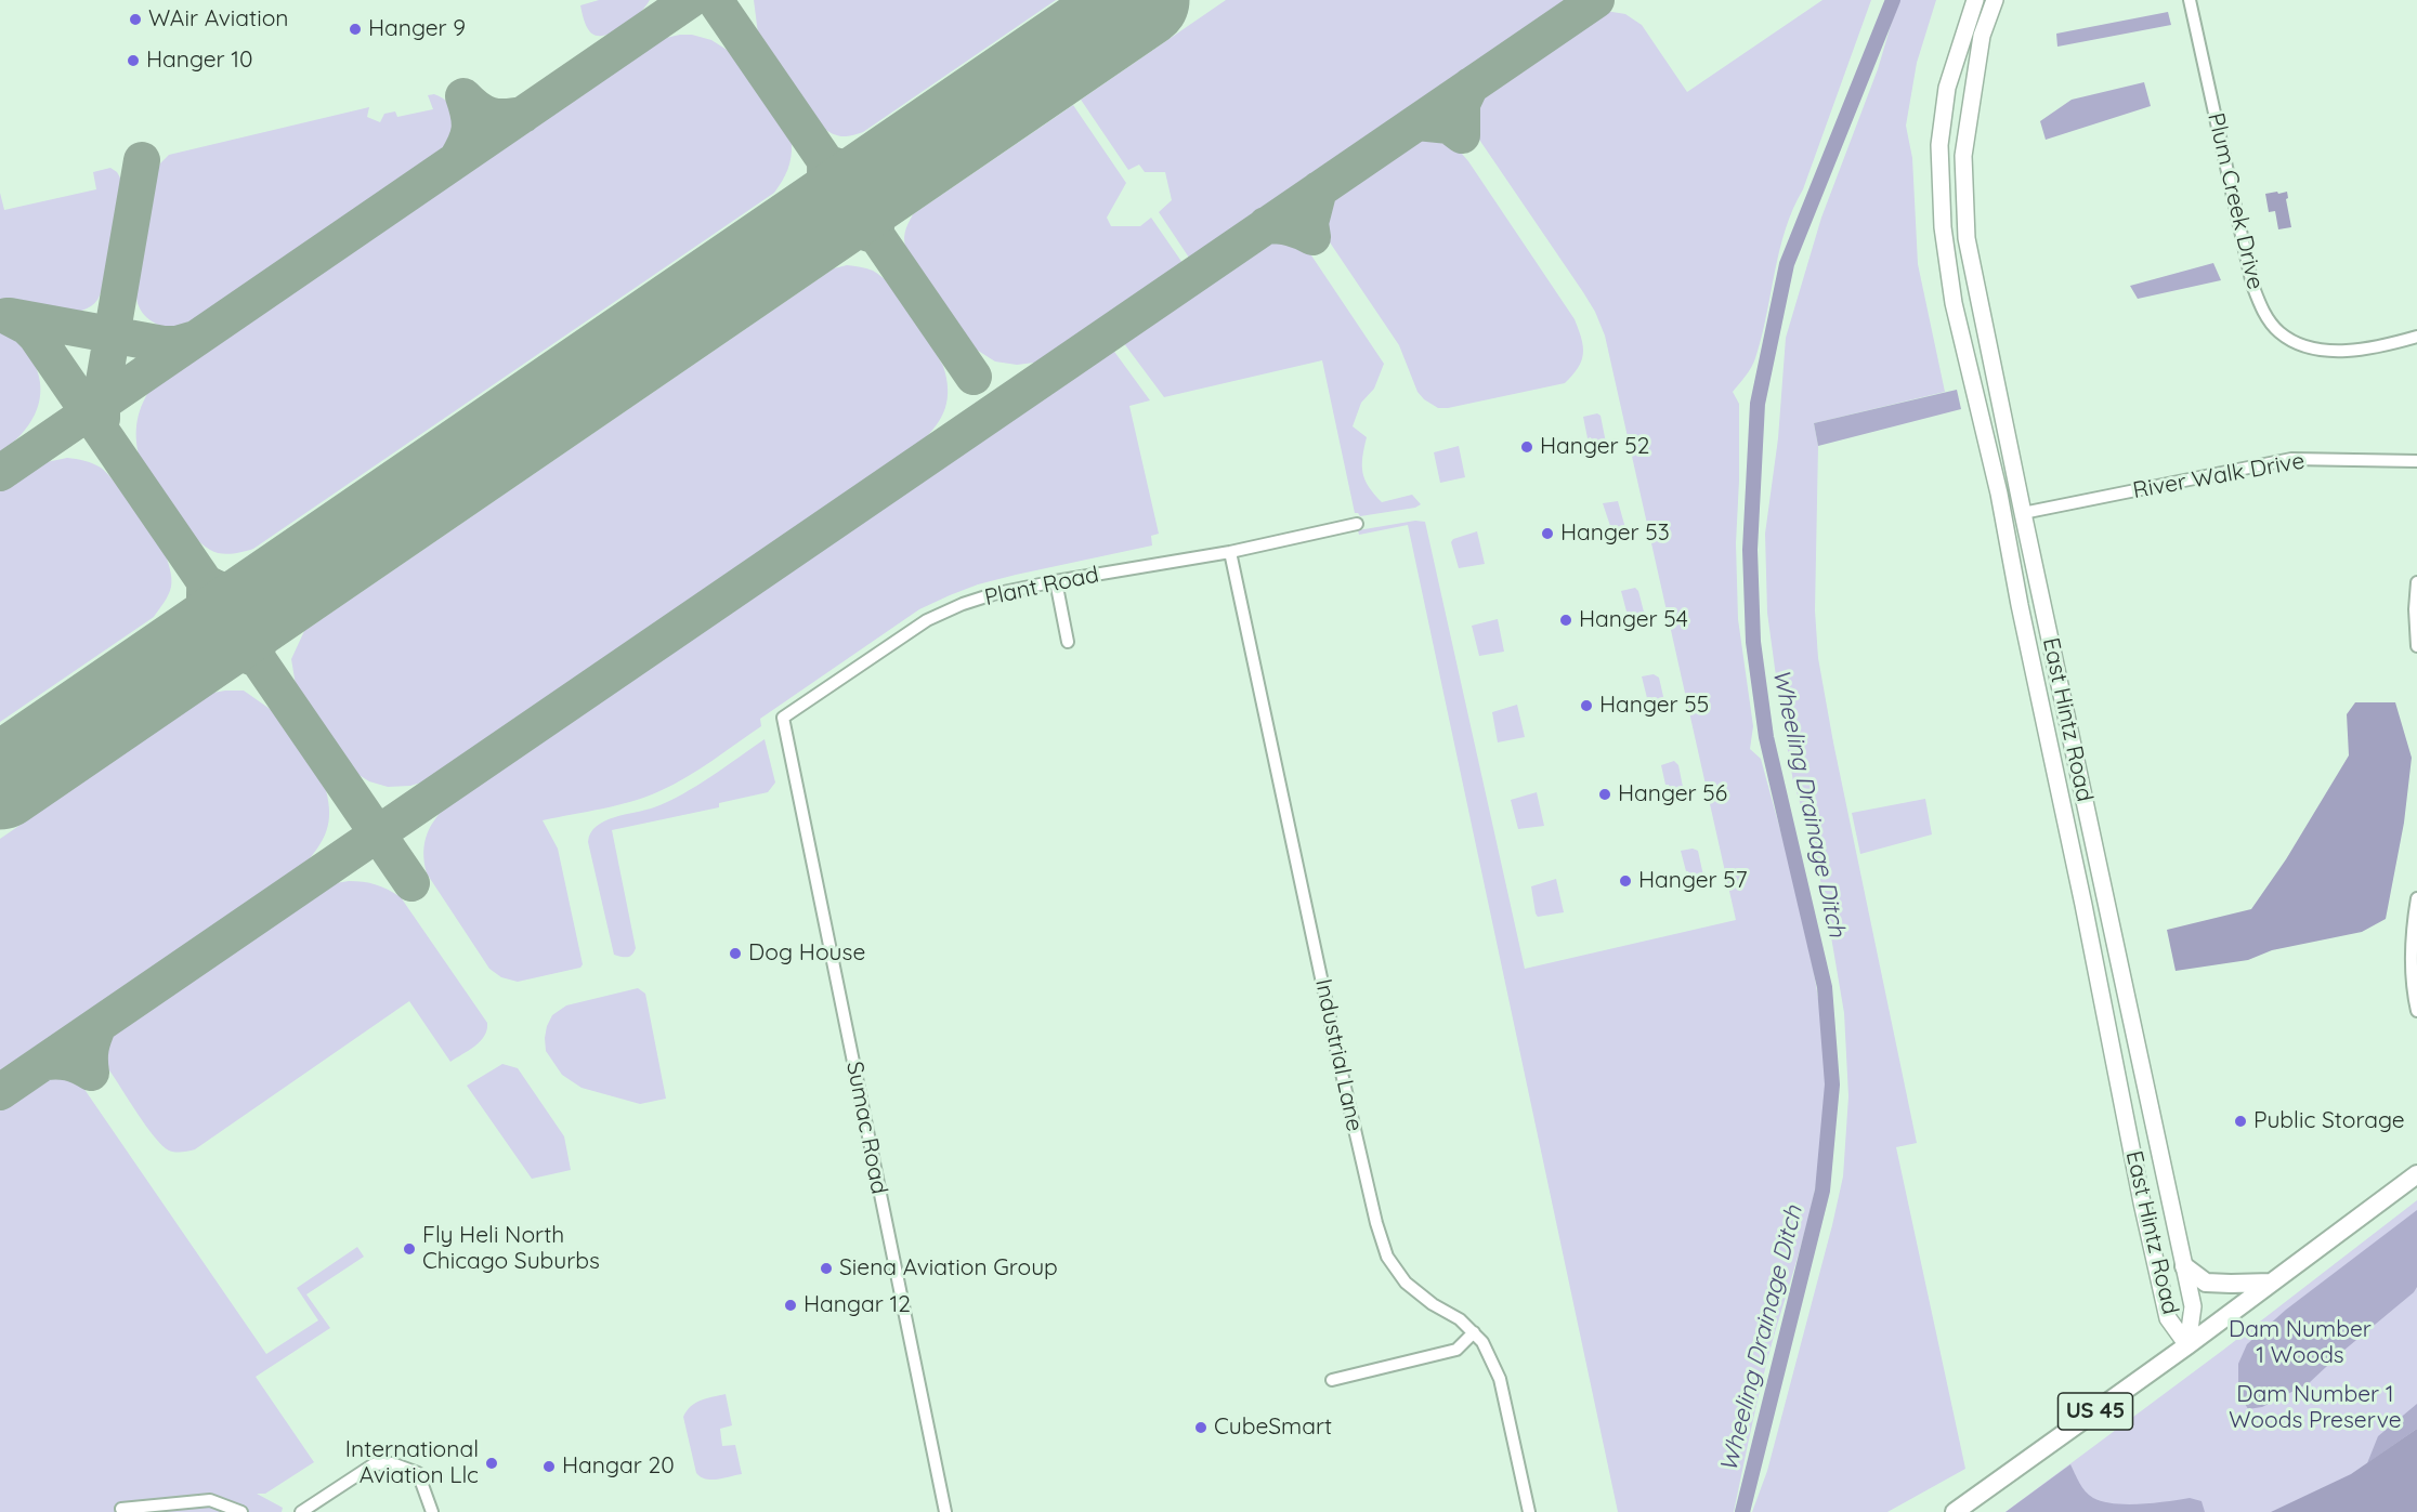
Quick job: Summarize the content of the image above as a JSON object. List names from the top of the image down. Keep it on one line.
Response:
{"streets":{"main road":["East Hintz Road","US 45"],"street":["Plum Creek Drive","River Walk Drive","Plant Road","Industrial Lane","Sumac Road"]},"crossings":[["River Walk Drive","East Hintz Road"],["Plant Road","Industrial Lane"],["Plant Road","Sumac Road"],["East Hintz Road","US 45"]],"water":["Wheeling Drainage Ditch"],"parks":["Dam Number 1 Woods","Dam Number 1 Woods Preserve"],"places":["WAir Aviation","Hanger 9","Hanger 10","Hanger 52","Hanger 53","Hanger 54","Hanger 55","Hanger 56","Hanger 57","Dog House","Public Storage","Fly Heli North Chicago Suburbs","Siena Aviation Group","Hangar 12","CubeSmart","International Aviation Llc","Hangar 20"]}
